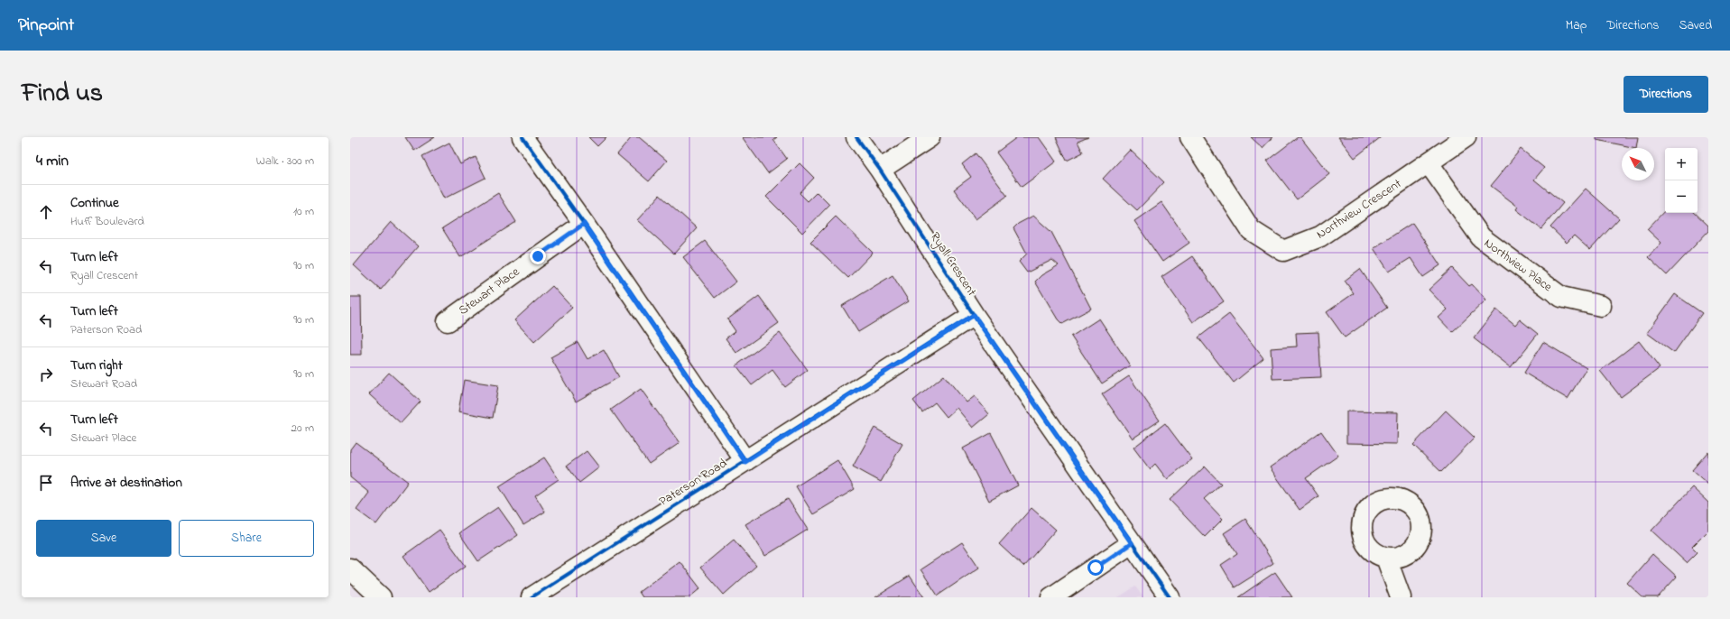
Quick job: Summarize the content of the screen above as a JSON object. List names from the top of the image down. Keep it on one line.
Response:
{"streets":{"street":["Northview Crescent","Ryall Crescent","Northview Place","Stewart Place","Paterson Road"]},"crossings":[["Northview Crescent","Northview Place"],["Ryall Crescent","Paterson Road"]],"north":"top left","page":{"header":"Pinpoint","nav":["Map","Directions","Saved"],"title":"Find us","buttons":["Directions",["Save","Share"]],"heading":["4 min","Walk · 300 m"],"map_buttons":["+","−"],"list":[["Continue","Huff Boulevard","10 m"],["Turn left","Ryall Crescent","90 m"],["Turn left","Paterson Road","90 m"],["Turn right","Stewart Road","90 m"],["Turn left","Stewart Place","20 m"],"Arrive at destination"]}}
